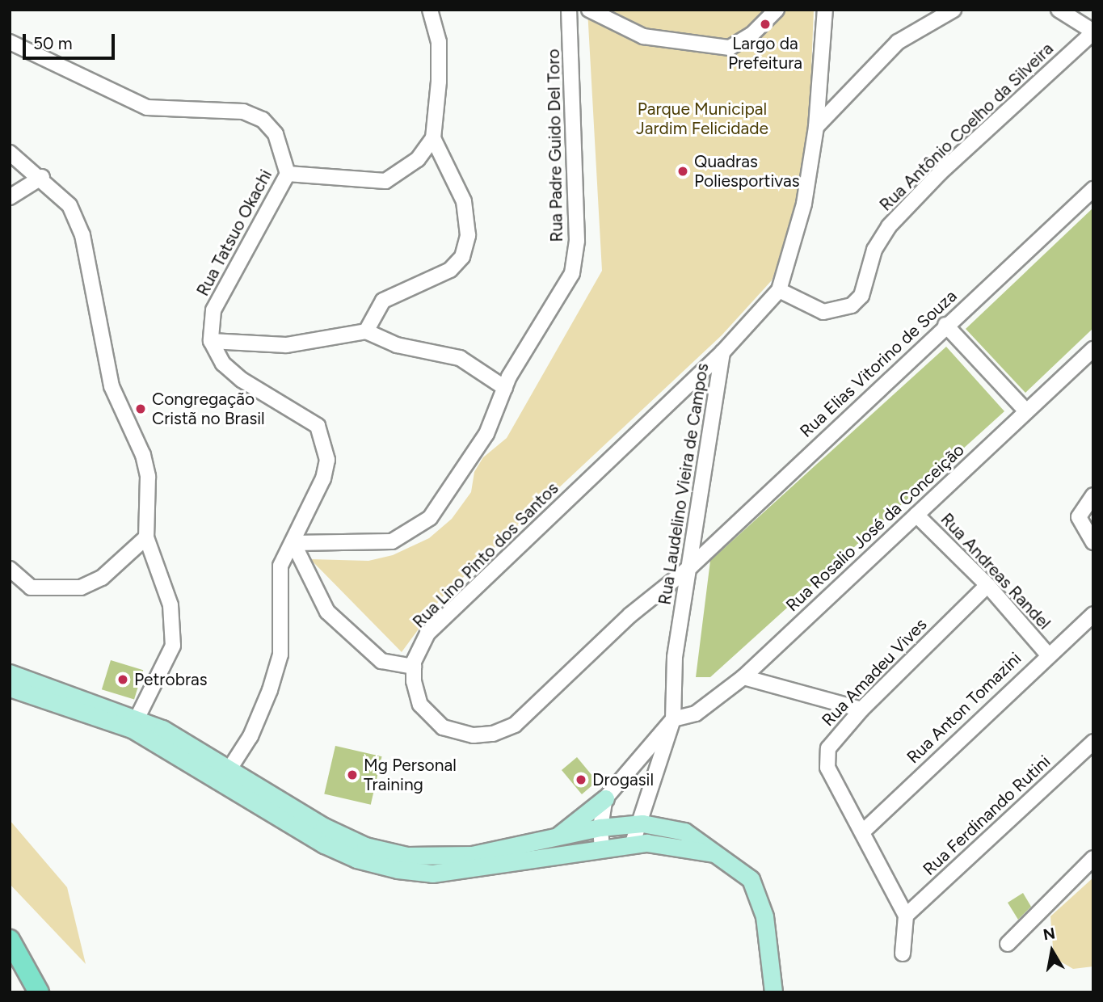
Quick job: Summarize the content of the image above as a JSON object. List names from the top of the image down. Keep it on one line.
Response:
{"streets":{"street":["Rua Antônio Coelho da Silveira","Rua Padre Guido Del Toro","Rua Tatsuo Okachi","Rua Elias Vitorino de Souza","Rua Laudelino Vieira de Campos","Rua Rosalio José da Conceição","Rua Lino Pinto dos Santos","Rua Andreas Randel","Rua Amadeu Vives","Rua Anton Tomazini","Rua Ferdinando Rutini"]},"crossings":[["Rua Antônio Coelho da Silveira","Rua Laudelino Vieira de Campos"],["Rua Elias Vitorino de Souza","Rua Laudelino Vieira de Campos"],["Rua Laudelino Vieira de Campos","Rua Rosalio José da Conceição"],["Rua Laudelino Vieira de Campos","Rua Lino Pinto dos Santos"],["Rua Rosalio José da Conceição","Rua Andreas Randel"],["Rua Andreas Randel","Rua Amadeu Vives"],["Rua Andreas Randel","Rua Anton Tomazini"],["Rua Amadeu Vives","Rua Anton Tomazini"],["Rua Amadeu Vives","Rua Ferdinando Rutini"]],"parks":["Parque Municipal Jardim Felicidade"],"places":["Largo da Prefeitura","Quadras Poliesportivas","Congregação Cristã no Brasil","Petrobras","Mg Personal Training","Drogasil"],"scale_bar":"50 m","north":"top"}
